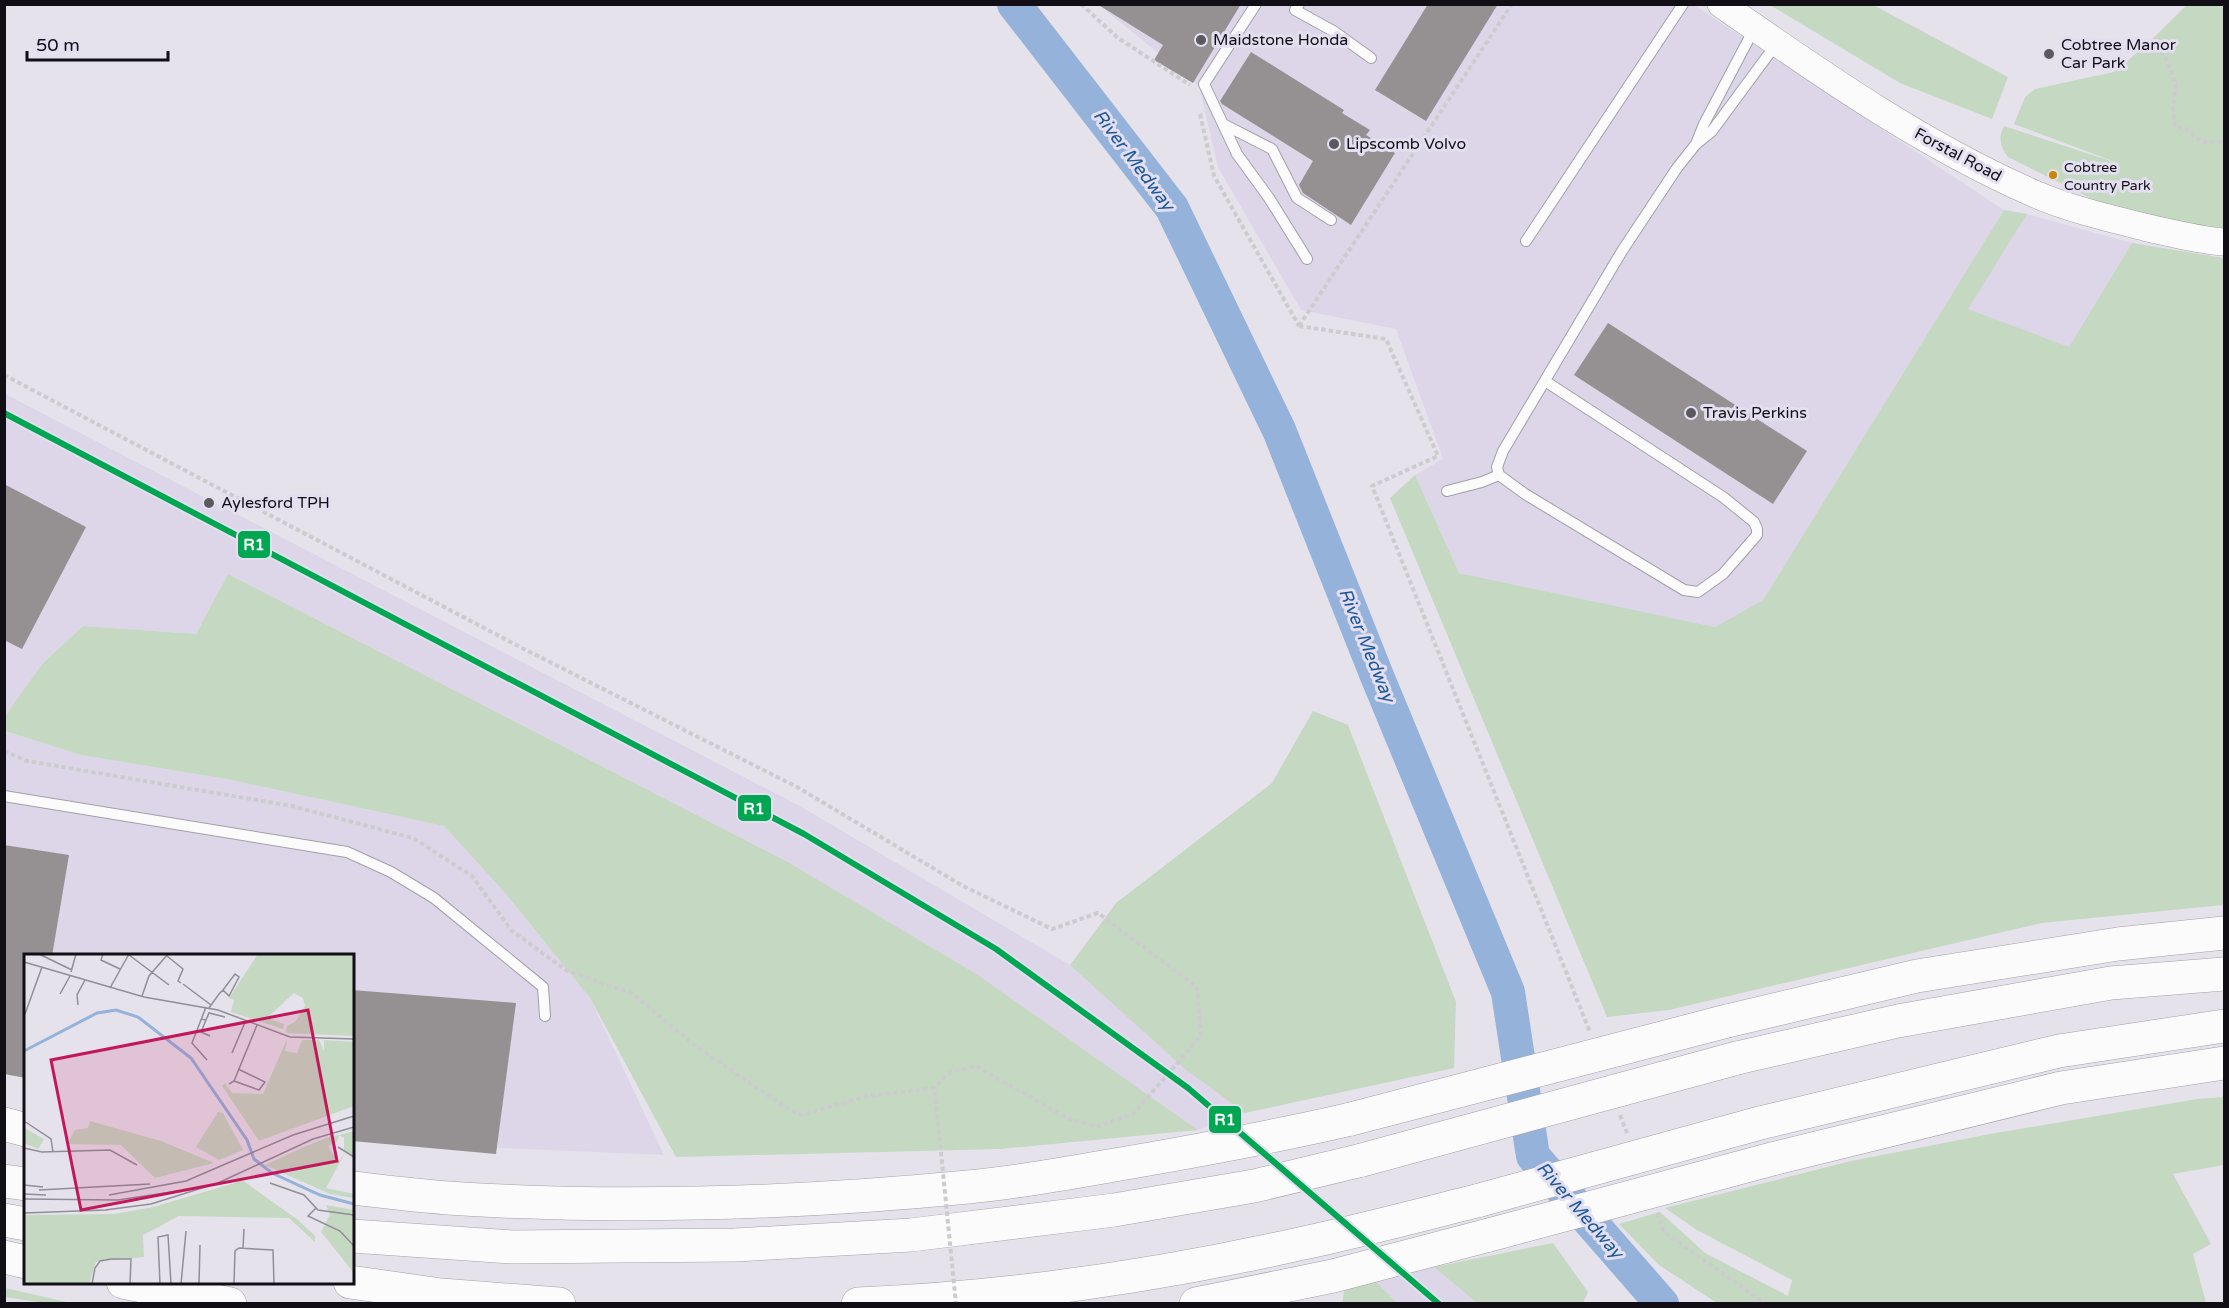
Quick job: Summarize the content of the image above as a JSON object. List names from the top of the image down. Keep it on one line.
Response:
{"streets":{"street":["Forstal Road"]},"water":["River Medway"],"places":["Maidstone Honda","Cobtree Manor Car Park","Lipscomb Volvo","Cobtree Country Park","Travis Perkins","Aylesford TPH"],"lines":["transit line R1"],"scale_bar":"50 m"}
